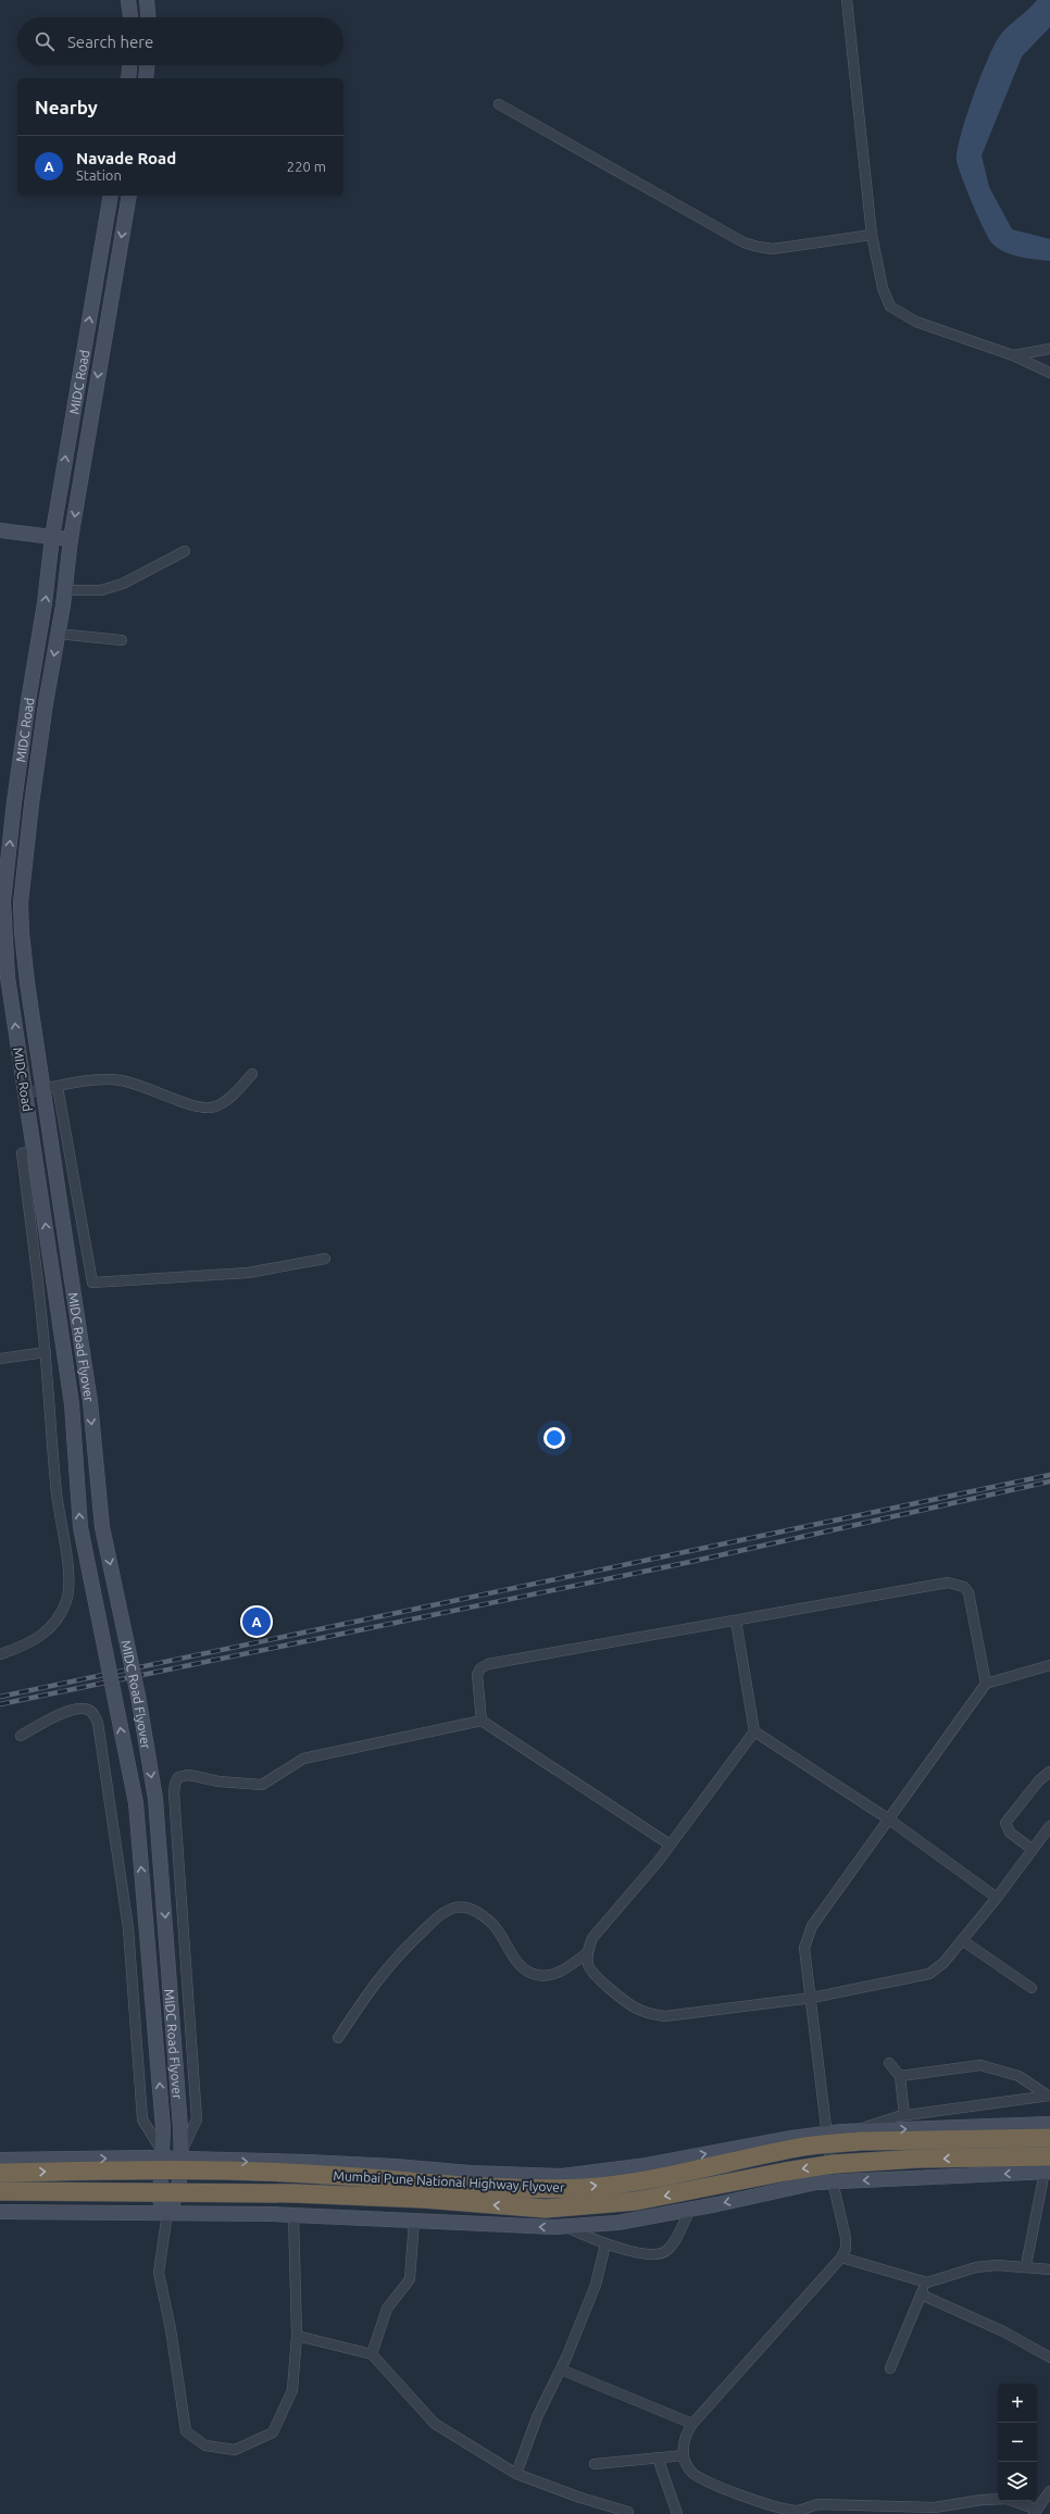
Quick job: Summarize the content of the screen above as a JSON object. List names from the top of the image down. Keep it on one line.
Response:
{"streets":{"highway":["Mumbai Pune National Highway Flyover"],"main road":["MIDC Road","MIDC Road Flyover"]},"crossings":[["MIDC Road","MIDC Road Flyover"]],"page":{"search":"Search here","heading":"Nearby","list":[{"mark":"A","name":"Navade Road","note":"Station","value":"220 m"}],"pins":"A","map_buttons":["+","−"]}}
